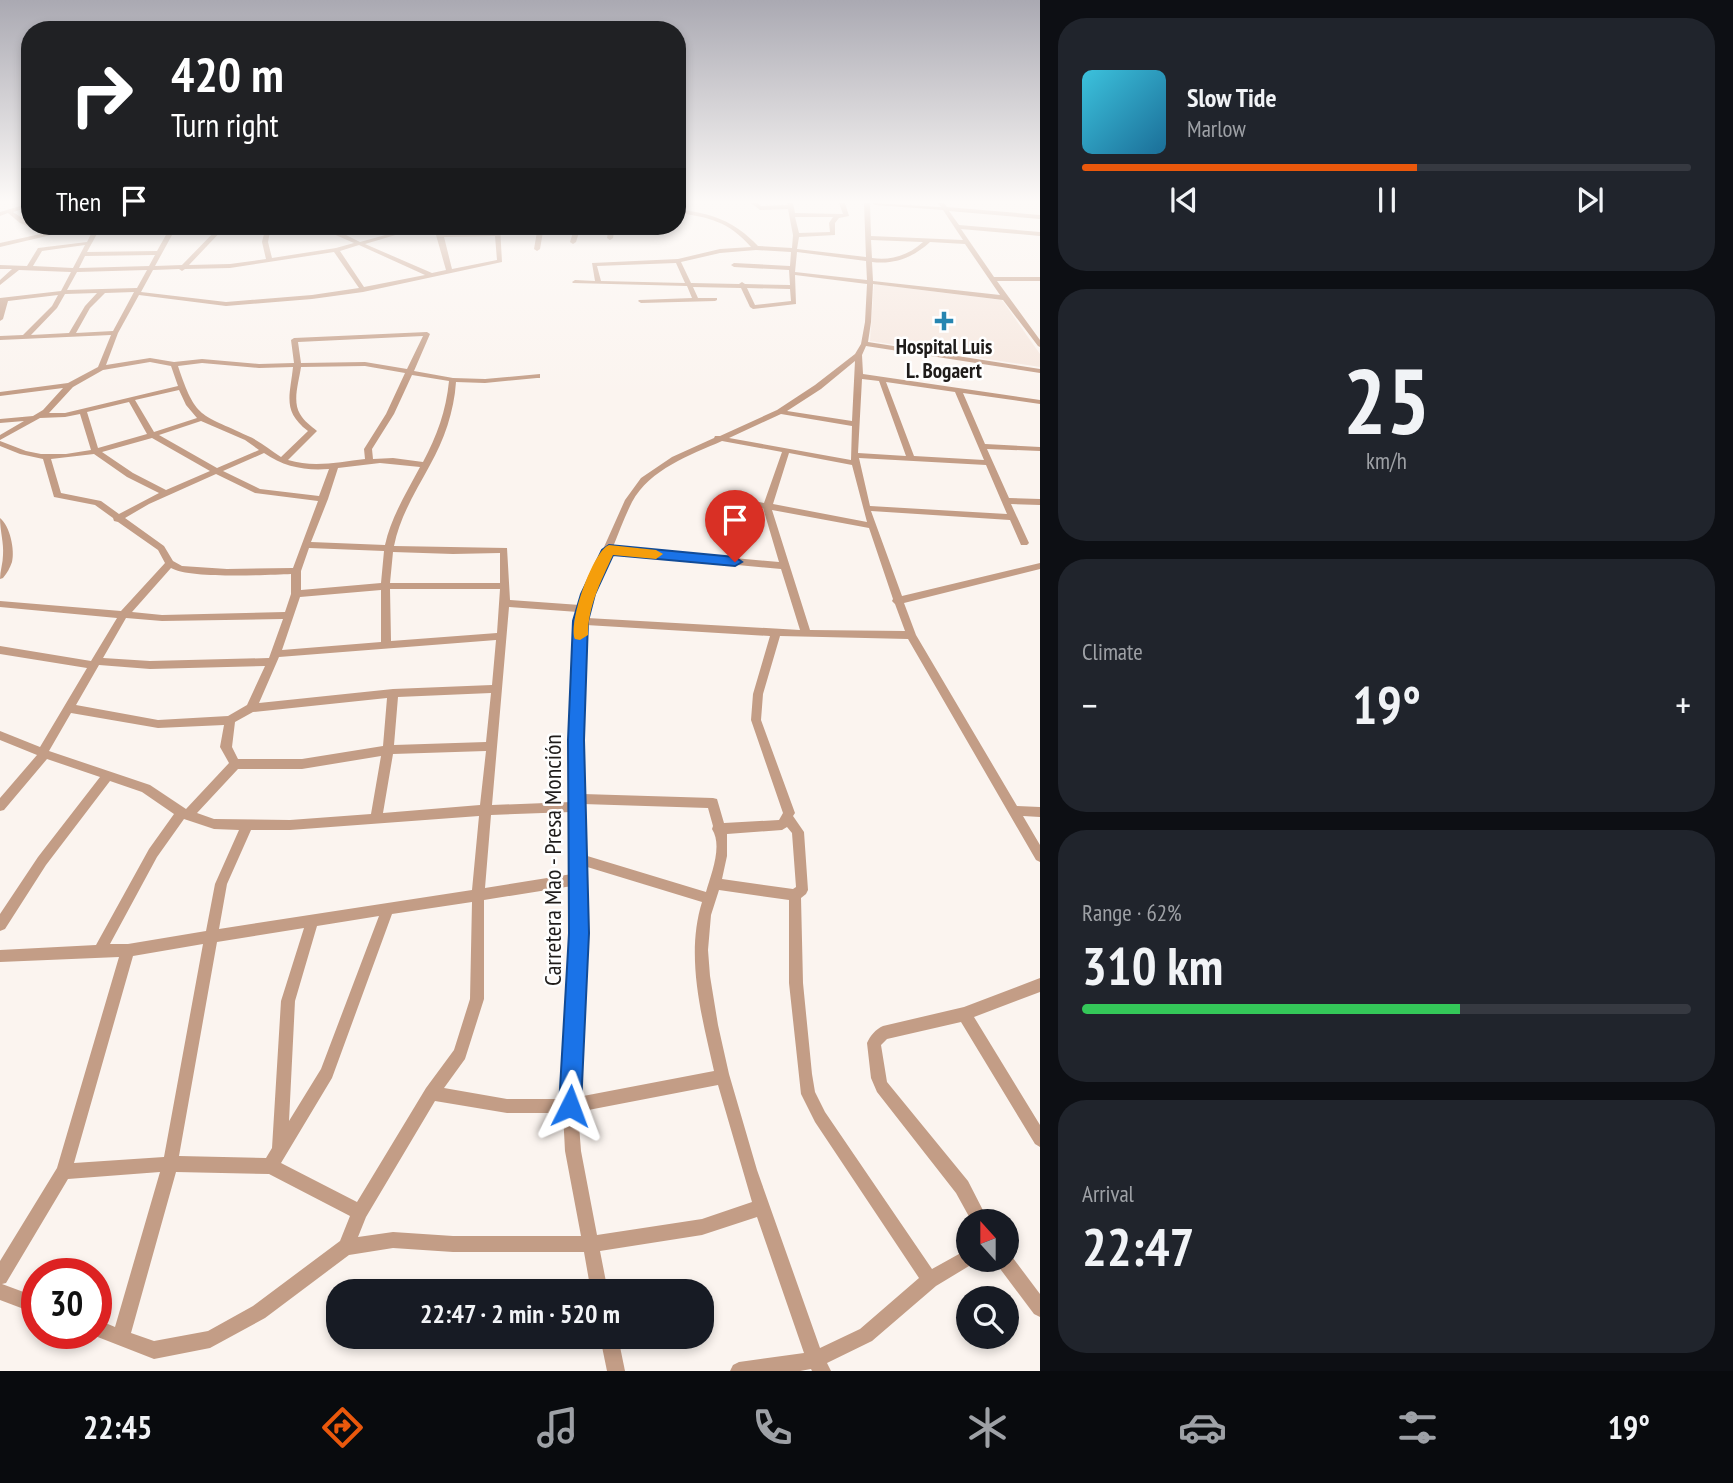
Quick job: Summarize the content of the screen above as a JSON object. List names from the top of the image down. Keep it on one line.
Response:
{"streets":{"street":["Carretera Mao - Presa Monción"]},"places":{"health":["Hospital Luis L. Bogaert"]},"north":"top","page":{"turn":["420 m","Turn right"],"song":["Slow Tide","Marlow"],"then":"Then","tile":[["25","km/h"],"Climate",["Range · 62%","310 km"],["Arrival","22:47"]],"heat":["−","19°","+"],"limit":"30","trip":"22:47 · 2 min · 520 m","tabs":["22:45","19°"]}}
